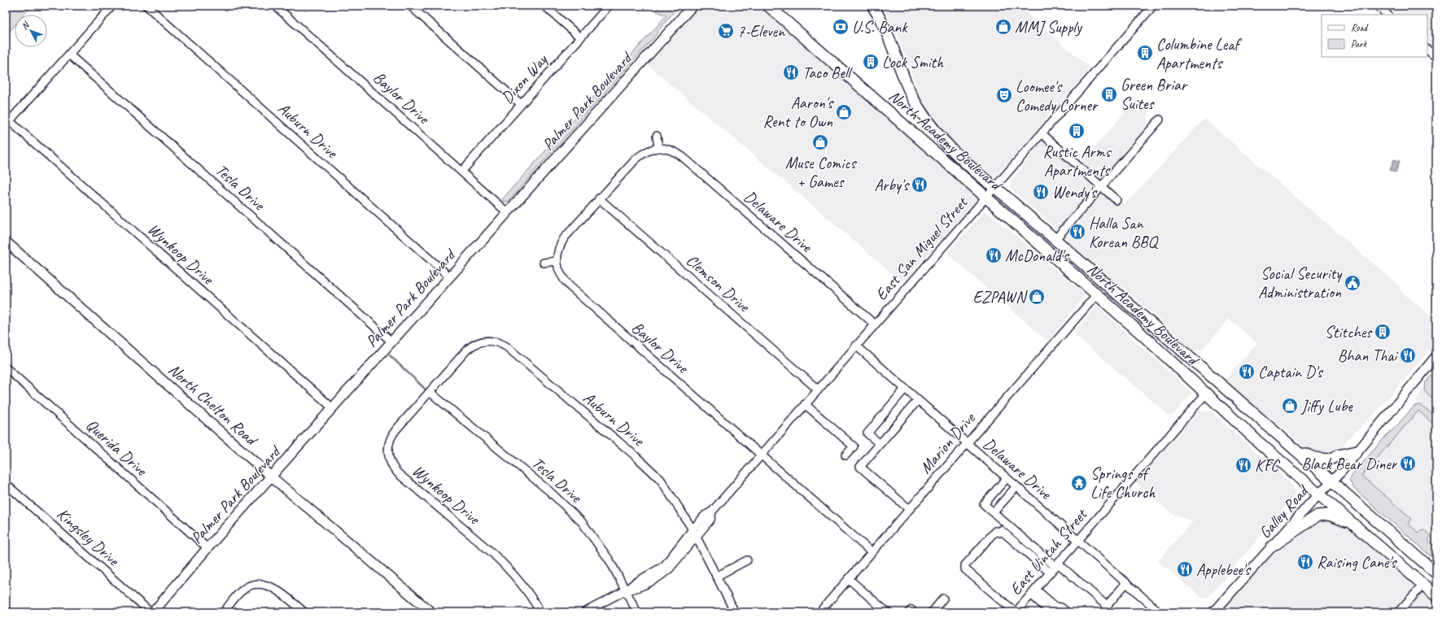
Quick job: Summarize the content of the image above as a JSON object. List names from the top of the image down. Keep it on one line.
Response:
{"streets":{"highway":["North Academy Boulevard"],"main road":["Palmer Park Boulevard","North Chelton Road","Galley Road"],"street":["Dixon Way","Baylor Drive","Auburn Drive","Tesla Drive","Delaware Drive","East San Miguel Street","Wynkoop Drive","Clemson Drive","Marion Drive","Querida Drive","Kingsley Drive","East Uintah Street"]},"crossings":[["Dixon Way","Baylor Drive"],["Baylor Drive","Palmer Park Boulevard"],["Baylor Drive","East San Miguel Street"],["Baylor Drive","Marion Drive"],["Palmer Park Boulevard","Auburn Drive"],["Palmer Park Boulevard","Tesla Drive"],["Palmer Park Boulevard","Wynkoop Drive"],["Palmer Park Boulevard","North Chelton Road"],["Palmer Park Boulevard","Querida Drive"],["Auburn Drive","Tesla Drive"],["Auburn Drive","East San Miguel Street"],["Auburn Drive","Wynkoop Drive"],["North Academy Boulevard","East San Miguel Street"],["North Academy Boulevard","Marion Drive"],["North Academy Boulevard","Galley Road"],["North Academy Boulevard","East Uintah Street"],["Tesla Drive","Wynkoop Drive"],["Delaware Drive","East San Miguel Street"],["Delaware Drive","Marion Drive"],["Delaware Drive","East Uintah Street"],["East San Miguel Street","Clemson Drive"]],"places":{"bank":["U.S. Bank"],"shop":["MMJ Supply","Aaron's Rent to Own","Muse Comics + Games","EZPAWN","Jiffy Lube"],"supermarket":["7-Eleven"],"building":["Columbine Leaf Apartments","Lock Smith","Green Briar Suites","Rustic Arms Apartments","Stitches"],"restaurant":["Taco Bell","Arby's","Wendy's","Halla San Korean BBQ","McDonald's","Bhan Thai","Captain D's","Black Bear Diner","KFC","Raising Cane's","Applebee's"],"theatre":["Loomee's Comedy Corner"],"public building":["Social Security Administration"],"temple":["Springs of Life Church"]},"legend":["Road","Park"],"north":"top left"}
